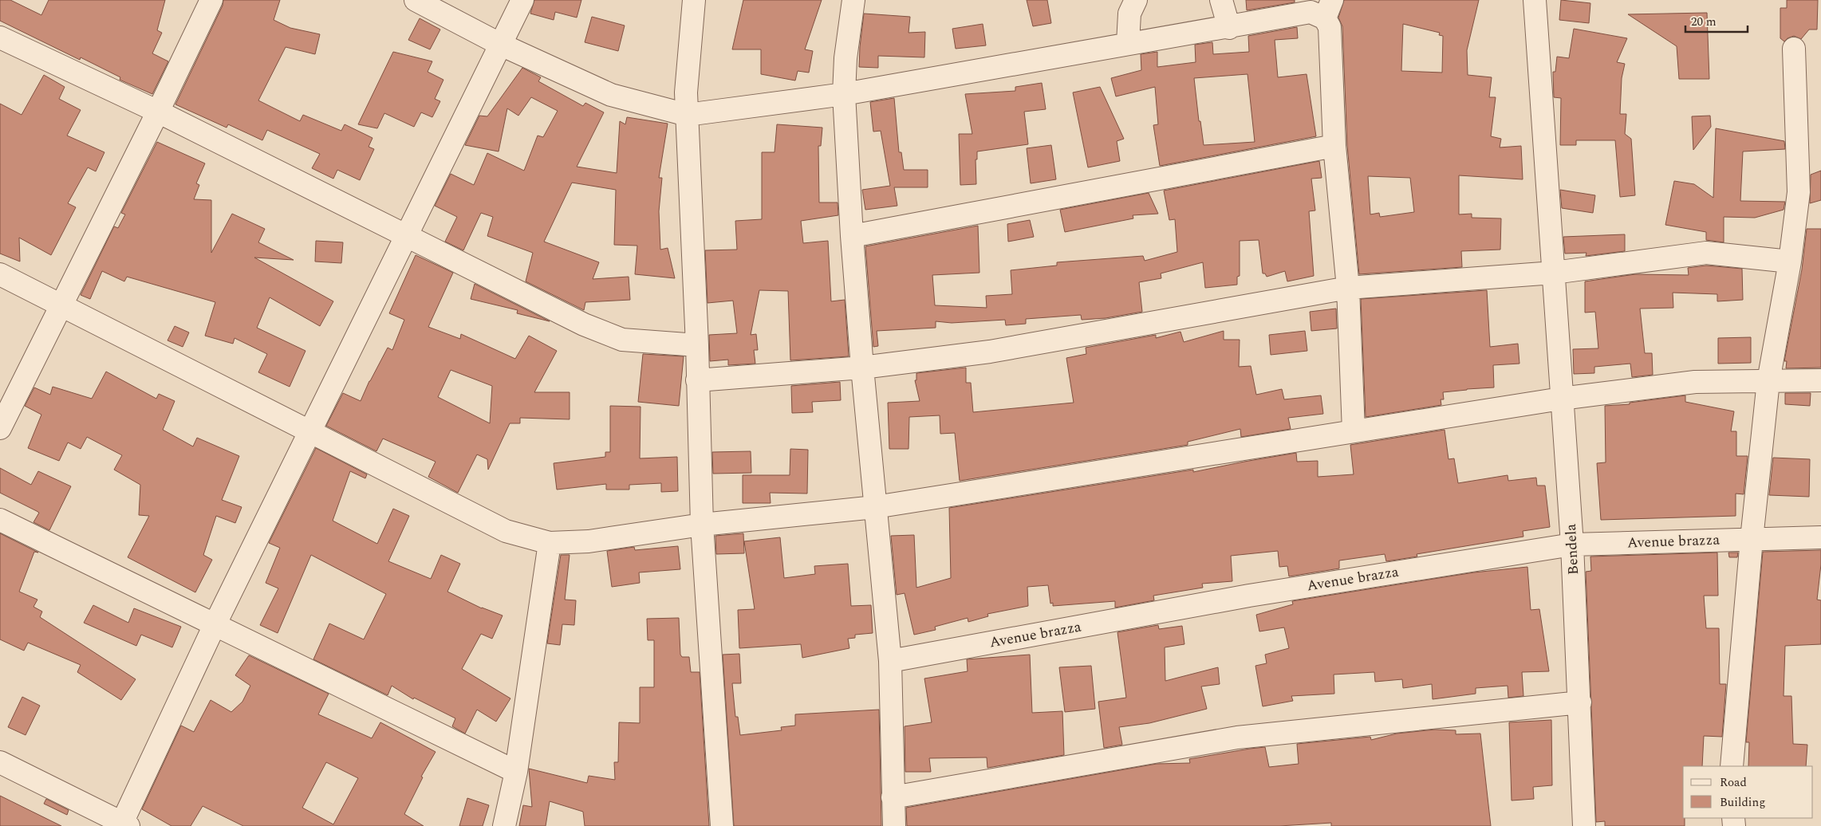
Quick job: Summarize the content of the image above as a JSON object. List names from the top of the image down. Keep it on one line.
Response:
{"streets":{"street":["Avenue brazza","Bendela"]},"crossings":[["Avenue brazza","Bendela"]],"legend":["Road","Building"],"scale_bar":"20 m"}
